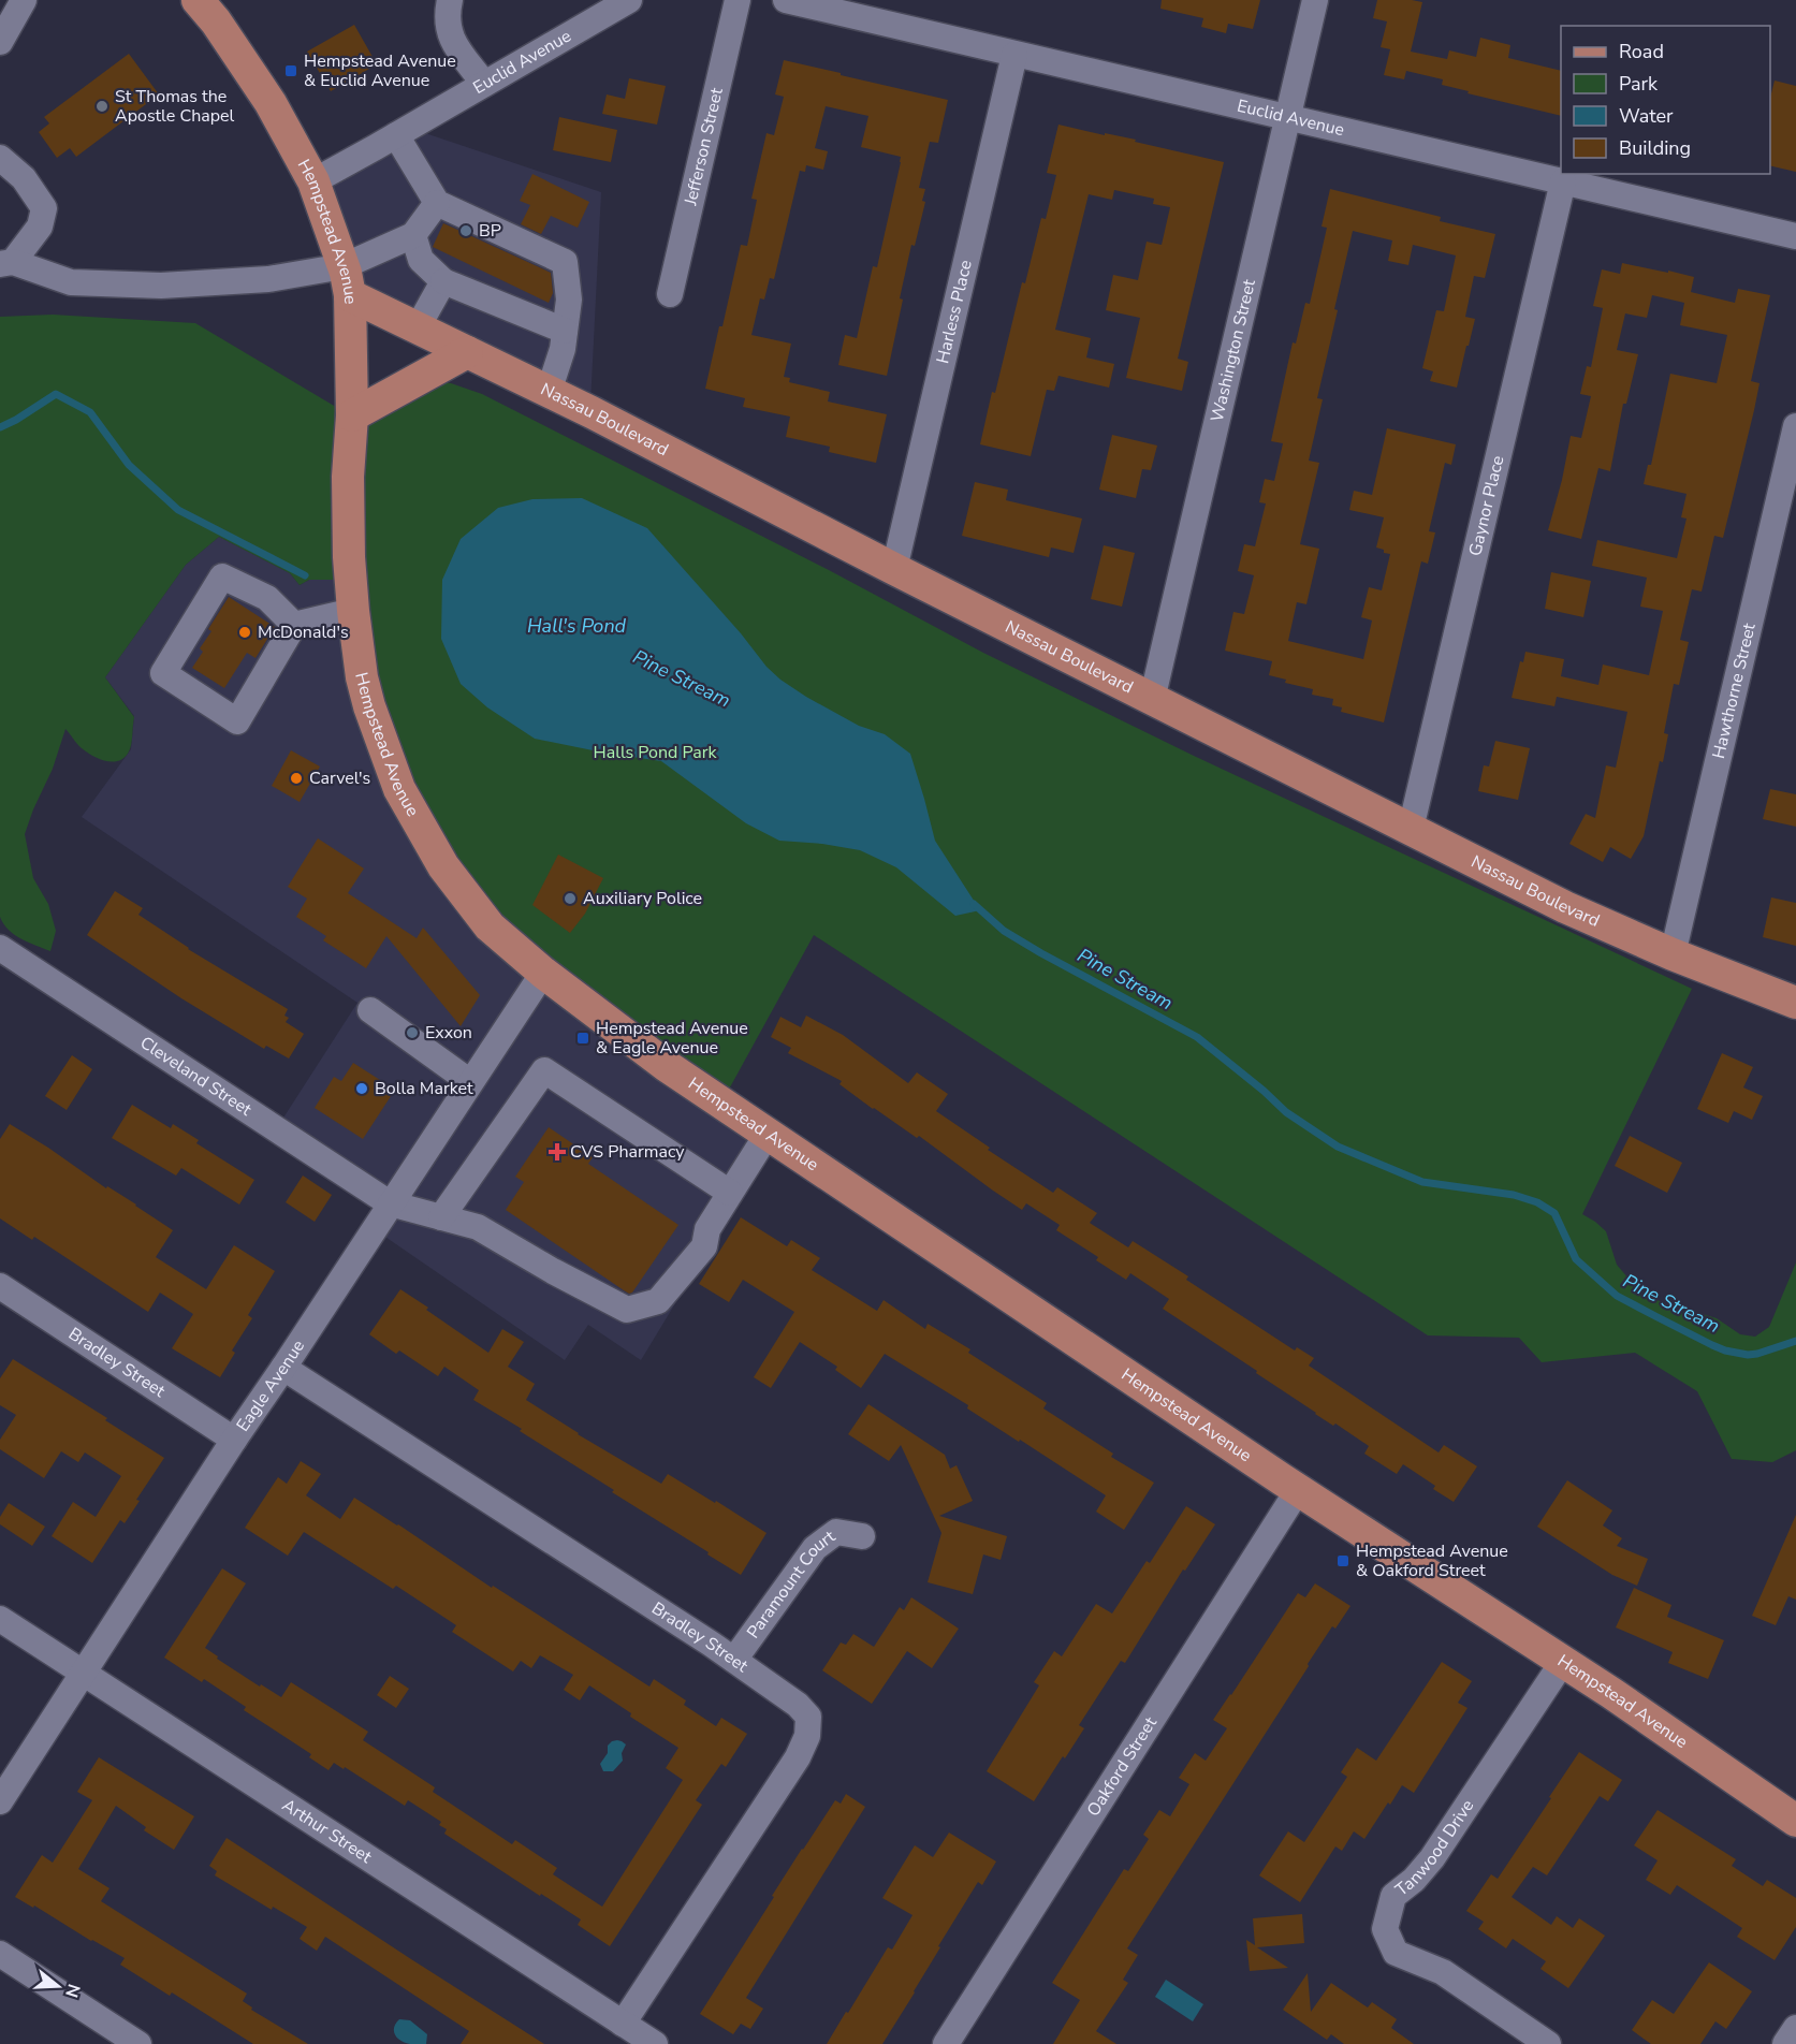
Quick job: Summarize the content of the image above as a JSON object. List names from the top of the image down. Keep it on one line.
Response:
{"streets":{"main road":["Hempstead Avenue","Nassau Boulevard"],"street":["Euclid Avenue","Jefferson Street","Harless Place","Washington Street","Gaynor Place","Hawthorne Street","Cleveland Street","Bradley Street","Eagle Avenue","Paramount Court","Oakford Street","Arthur Street","Tanwood Drive"]},"crossings":[["Euclid Avenue","Hempstead Avenue"],["Euclid Avenue","Harless Place"],["Euclid Avenue","Washington Street"],["Euclid Avenue","Gaynor Place"],["Hempstead Avenue","Nassau Boulevard"],["Hempstead Avenue","Eagle Avenue"],["Hempstead Avenue","Oakford Street"],["Hempstead Avenue","Tanwood Drive"],["Harless Place","Nassau Boulevard"],["Washington Street","Nassau Boulevard"],["Nassau Boulevard","Gaynor Place"],["Nassau Boulevard","Hawthorne Street"],["Cleveland Street","Eagle Avenue"],["Bradley Street","Eagle Avenue"],["Bradley Street","Paramount Court"],["Bradley Street","Arthur Street"],["Eagle Avenue","Arthur Street"]],"water":["Hall's Pond","Pine Stream"],"parks":["Halls Pond Park"],"places":{"transit":["Hempstead Avenue & Euclid Avenue","Hempstead Avenue & Eagle Avenue","Hempstead Avenue & Oakford Street"],"other":["St Thomas the Apostle Chapel","BP","McDonald's","Carvel's","Auxiliary Police","Exxon","Bolla Market"],"health":["CVS Pharmacy"]},"legend":["Road","Park","Water","Building"],"north":"right"}
